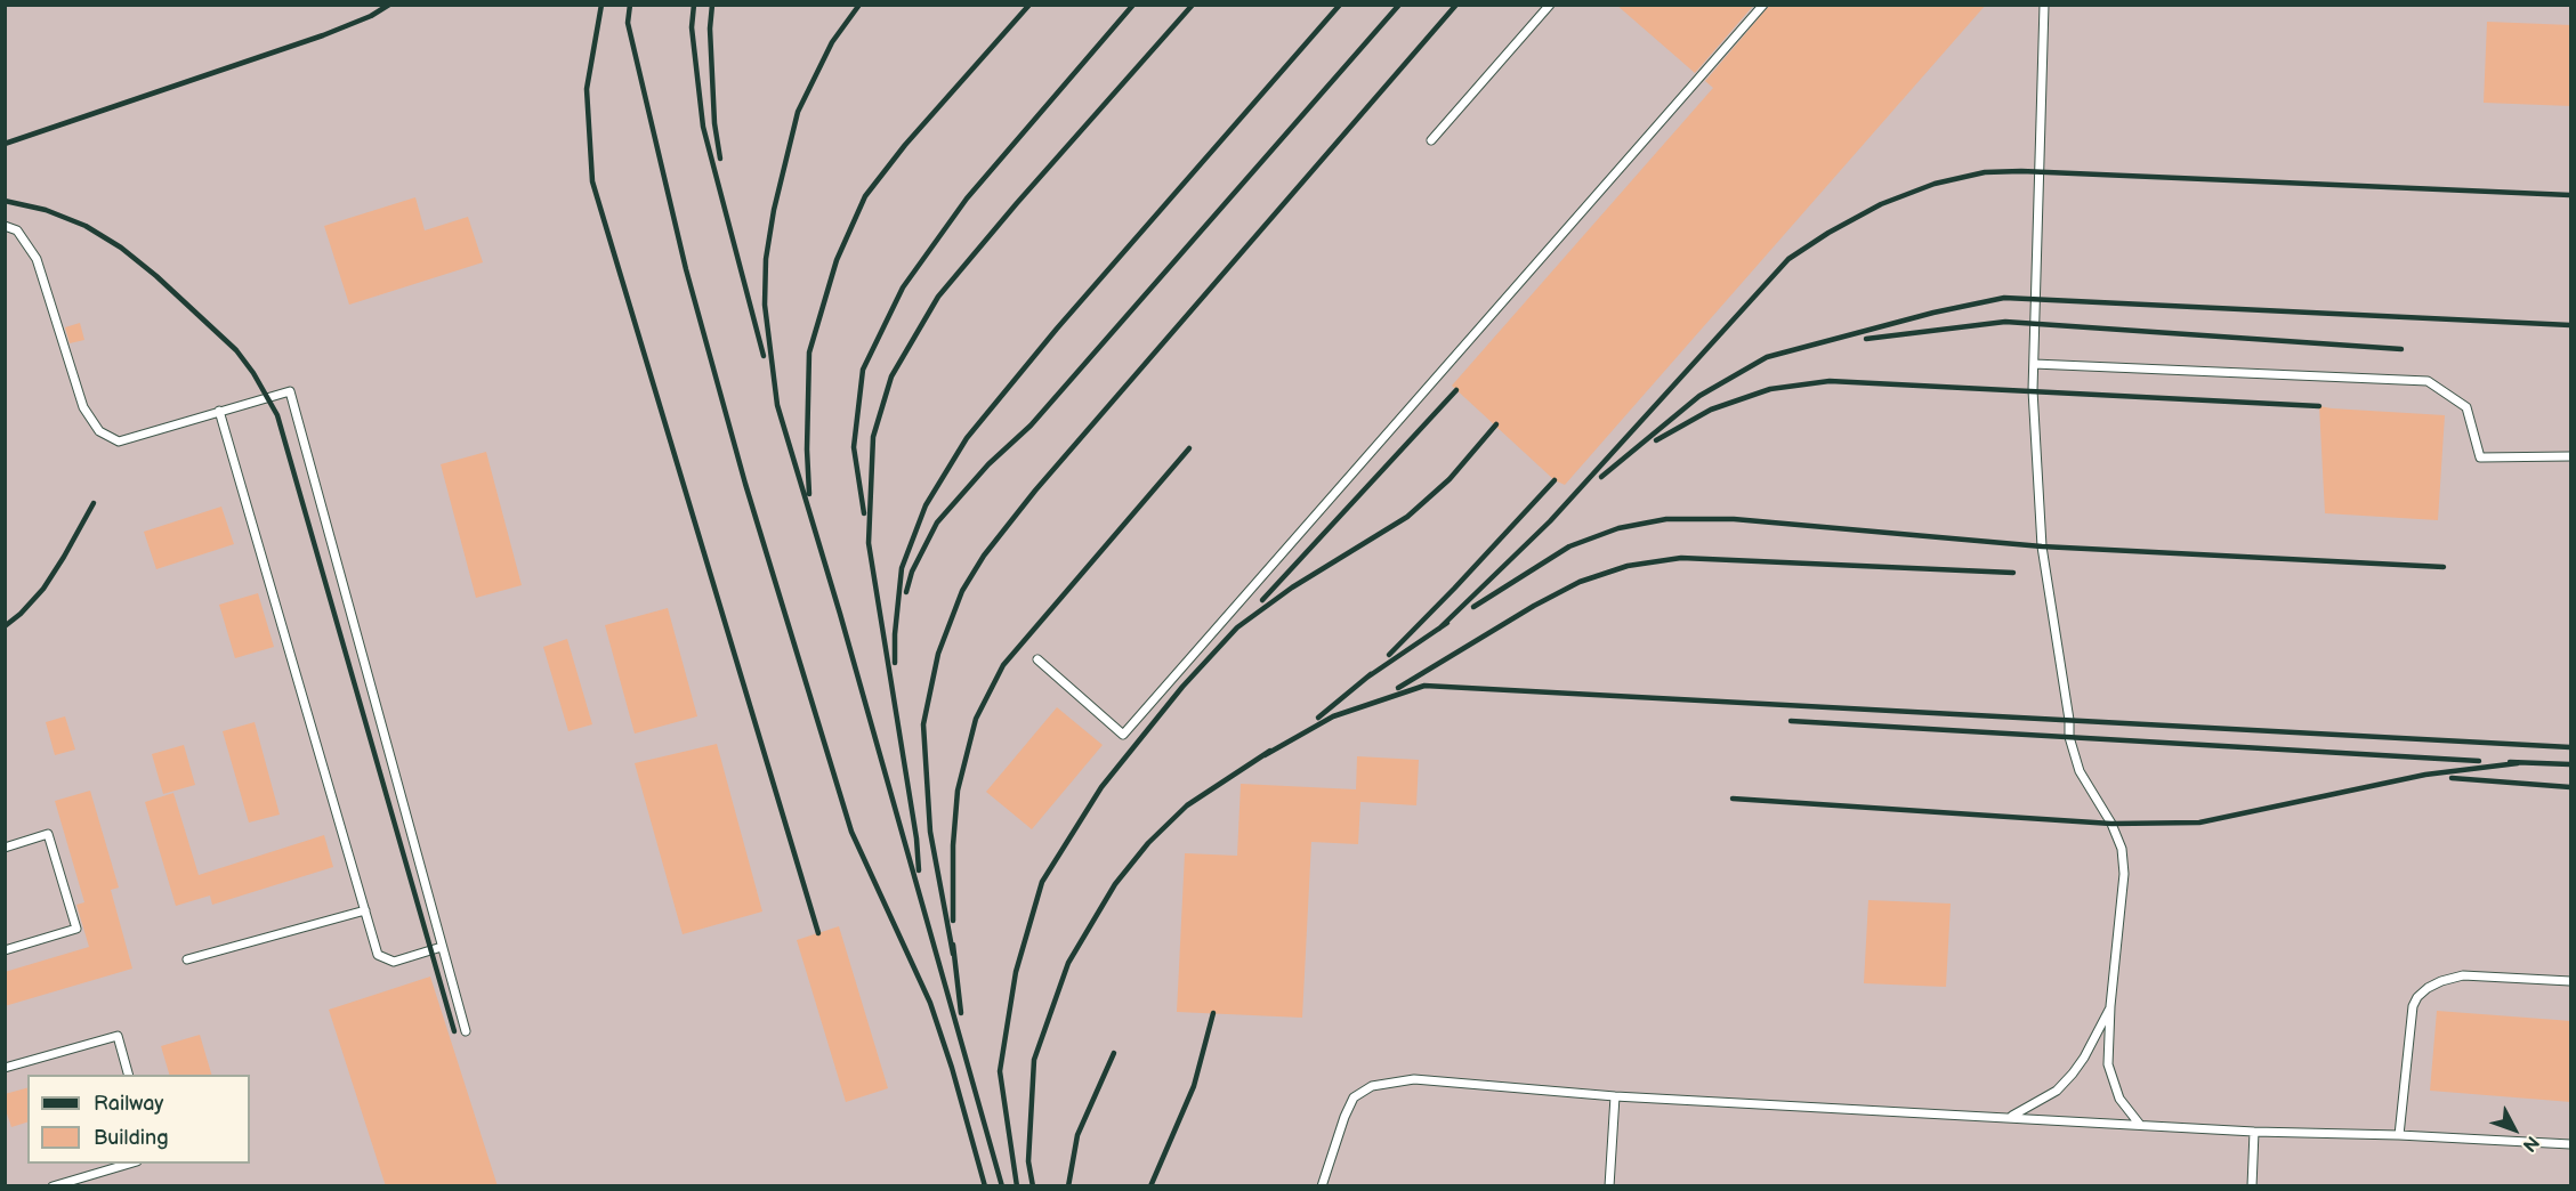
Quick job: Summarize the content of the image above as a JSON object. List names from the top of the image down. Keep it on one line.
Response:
{"legend":["Railway","Building"],"north":"bottom right"}
